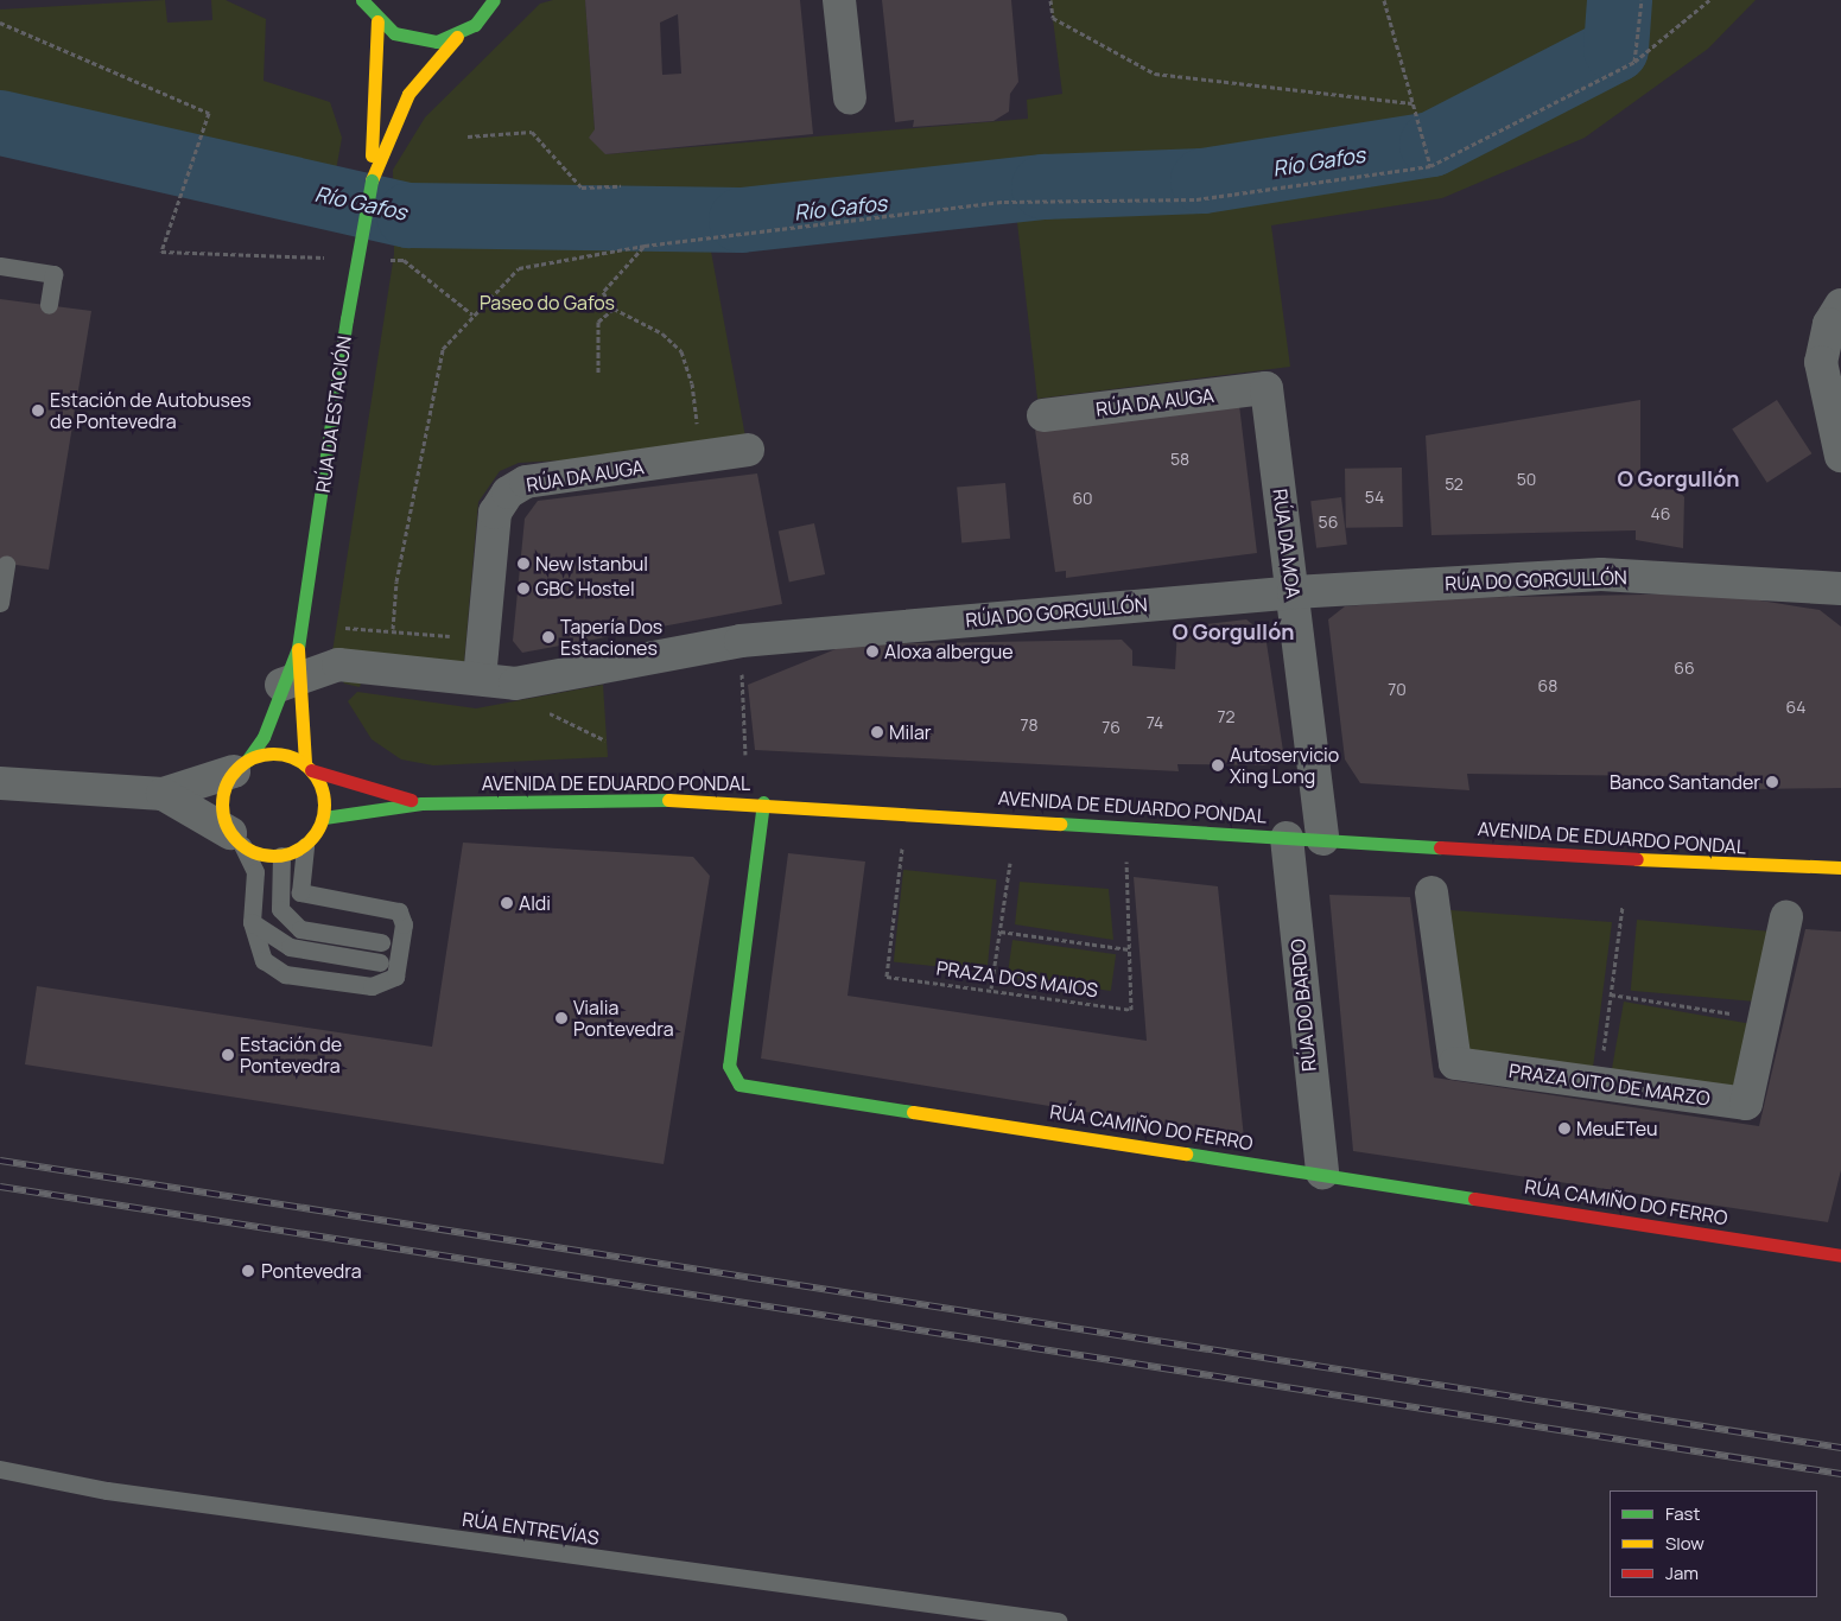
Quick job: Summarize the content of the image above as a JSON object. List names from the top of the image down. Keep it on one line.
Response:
{"streets":{"main road":["RÚA DA ESTACIÓN","AVENIDA DE EDUARDO PONDAL","RÚA CAMIÑO DO FERRO"],"street":["RÚA DA AUGA","RÚA DA MOA","RÚA DO GORGULLÓN","RÚA DO BARDO","PRAZA OITO DE MARZO"],"lane":["RÚA ENTREVÍAS"],"path":["PRAZA DOS MAIOS"]},"crossings":[["RÚA DA AUGA","RÚA DA MOA"],["RÚA DA AUGA","RÚA DO GORGULLÓN"],["RÚA DA ESTACIÓN","RÚA DO GORGULLÓN"],["RÚA DA ESTACIÓN","AVENIDA DE EDUARDO PONDAL"],["RÚA DA MOA","RÚA DO GORGULLÓN"],["RÚA DA MOA","AVENIDA DE EDUARDO PONDAL"],["AVENIDA DE EDUARDO PONDAL","RÚA DO BARDO"],["AVENIDA DE EDUARDO PONDAL","RÚA CAMIÑO DO FERRO"],["RÚA DO BARDO","RÚA CAMIÑO DO FERRO"]],"districts":["O Gorgullón","O Gorgullón"],"water":["Río Gafos"],"parks":["Paseo do Gafos"],"places":["Estación de Autobuses de Pontevedra","New Istanbul","GBC Hostel","Tapería Dos Estaciones","Aloxa albergue","Milar","Autoservicio Xing Long","Banco Santander","Aldi","Vialia Pontevedra","Estación de Pontevedra","MeuETeu","Pontevedra"],"house_numbers":["58","50","52","54","60","46","56","66","68","70","64","72","74","78","76"],"legend":["Fast","Slow","Jam"]}
